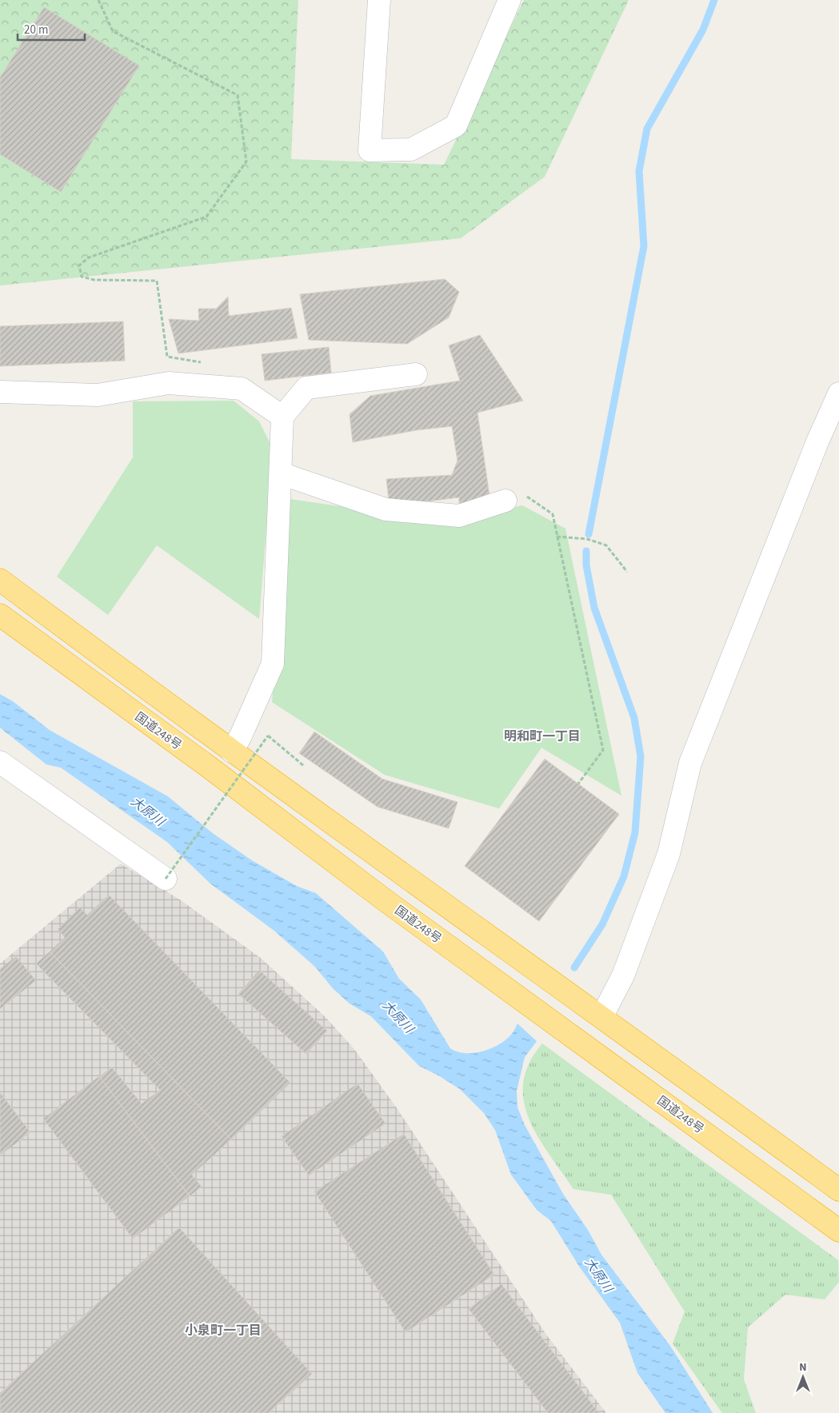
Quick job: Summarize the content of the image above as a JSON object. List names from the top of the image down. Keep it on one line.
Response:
{"streets":{"highway":["国道248号"]},"districts":["明和町一丁目","小泉町一丁目"],"water":["大原川"],"scale_bar":"20 m","north":"top"}
